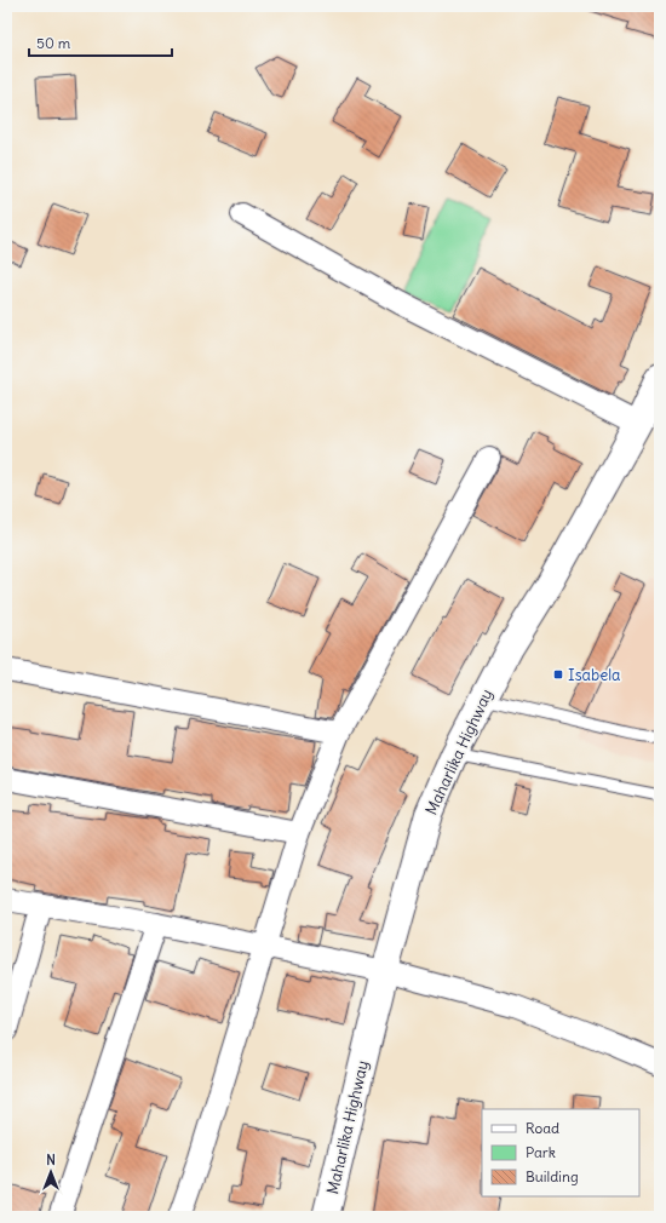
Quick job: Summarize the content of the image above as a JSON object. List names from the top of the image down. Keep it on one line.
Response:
{"streets":{"highway":["Maharlika Highway"]},"places":{"transit":["Isabela"]},"legend":["Road","Park","Building"],"scale_bar":"50 m","north":"top"}
